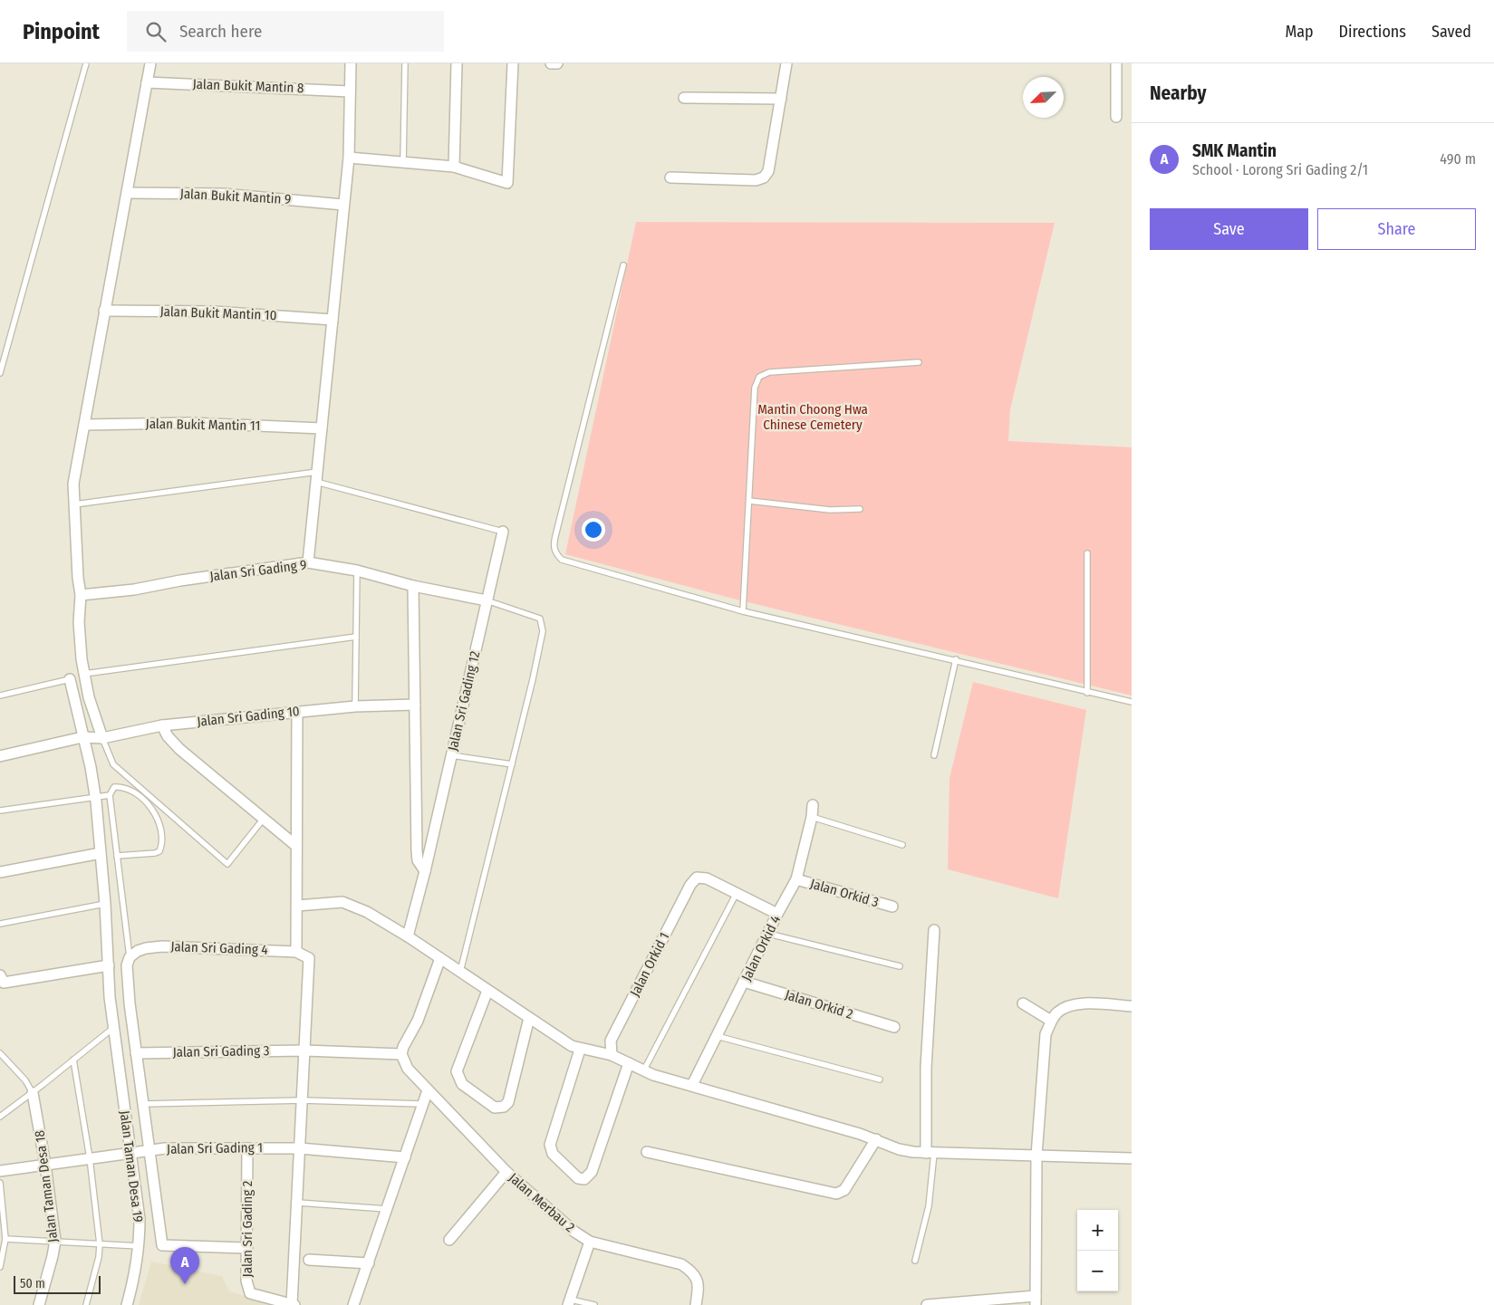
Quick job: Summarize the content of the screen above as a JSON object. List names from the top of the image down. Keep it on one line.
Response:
{"streets":{"street":["Jalan Bukit Mantin 8","Jalan Bukit Mantin 9","Jalan Bukit Mantin 10","Jalan Bukit Mantin 11","Jalan Sri Gading 9","Jalan Sri Gading 12","Jalan Sri Gading 10","Jalan Orkid 3","Jalan Sri Gading 4","Jalan Orkid 4","Jalan Orkid 1","Jalan Orkid 2","Jalan Sri Gading 3","Jalan Sri Gading 1","Jalan Taman Desa 19","Jalan Taman Desa 18","Jalan Merbau 2","Jalan Sri Gading 2"]},"crossings":[["Jalan Sri Gading 9","Jalan Sri Gading 12"],["Jalan Sri Gading 10","Jalan Taman Desa 19"],["Jalan Orkid 3","Jalan Orkid 4"],["Jalan Sri Gading 4","Jalan Sri Gading 3"],["Jalan Orkid 4","Jalan Orkid 2"],["Jalan Sri Gading 3","Jalan Merbau 2"],["Jalan Sri Gading 1","Jalan Taman Desa 19"],["Jalan Sri Gading 1","Jalan Taman Desa 18"],["Jalan Sri Gading 1","Jalan Sri Gading 2"]],"parks":["Mantin Choong Hwa Chinese Cemetery"],"scale_bar":"50 m","north":"bottom left","page":{"header":"Pinpoint","search":"Search here","nav":["Map","Directions","Saved"],"heading":"Nearby","list":[{"mark":"A","name":"SMK Mantin","note":"School · Lorong Sri Gading 2/1","value":"490 m"}],"buttons":["Save","Share"],"map_buttons":["+","−"],"pins":"A","scale":"50 m"}}
